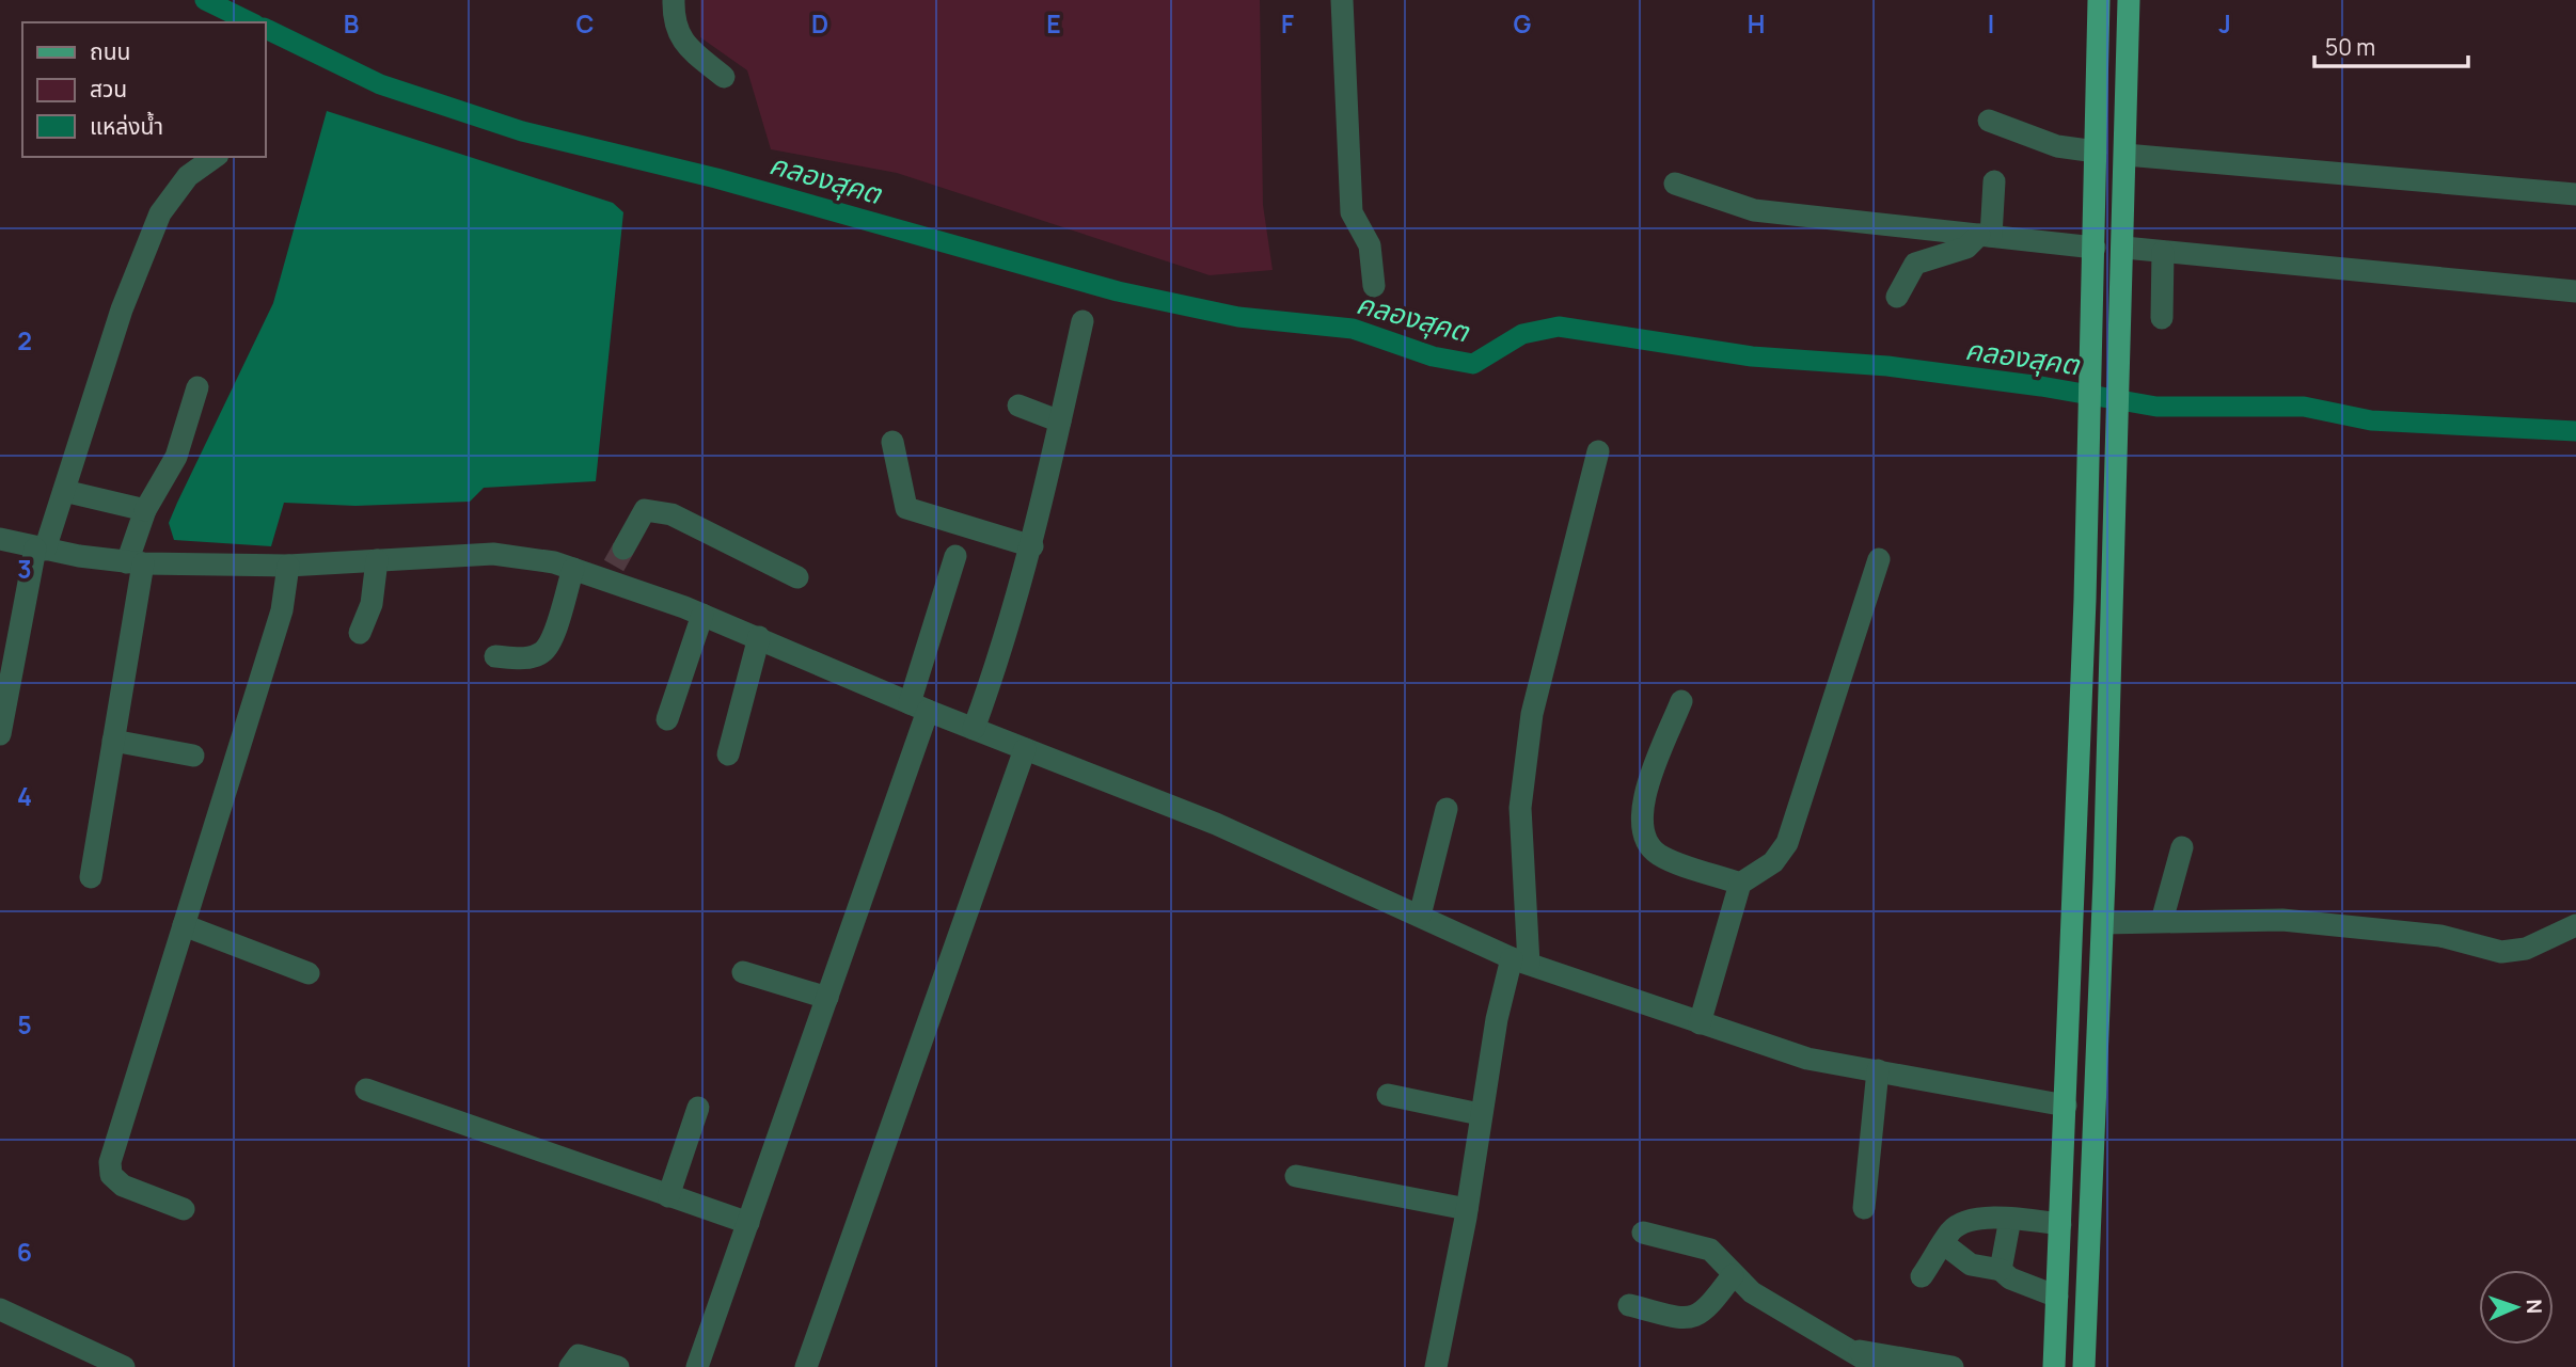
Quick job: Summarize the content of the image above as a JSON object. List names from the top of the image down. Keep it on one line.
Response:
{"water":["คลองสุคต"],"legend":["ถนน","สวน","แหล่งน้ำ"],"scale_bar":"50 m","north":"right","grid":{"columns":["B","C","D","E","F","G","H","I","J"],"rows":["2","3","4","5","6"]}}
